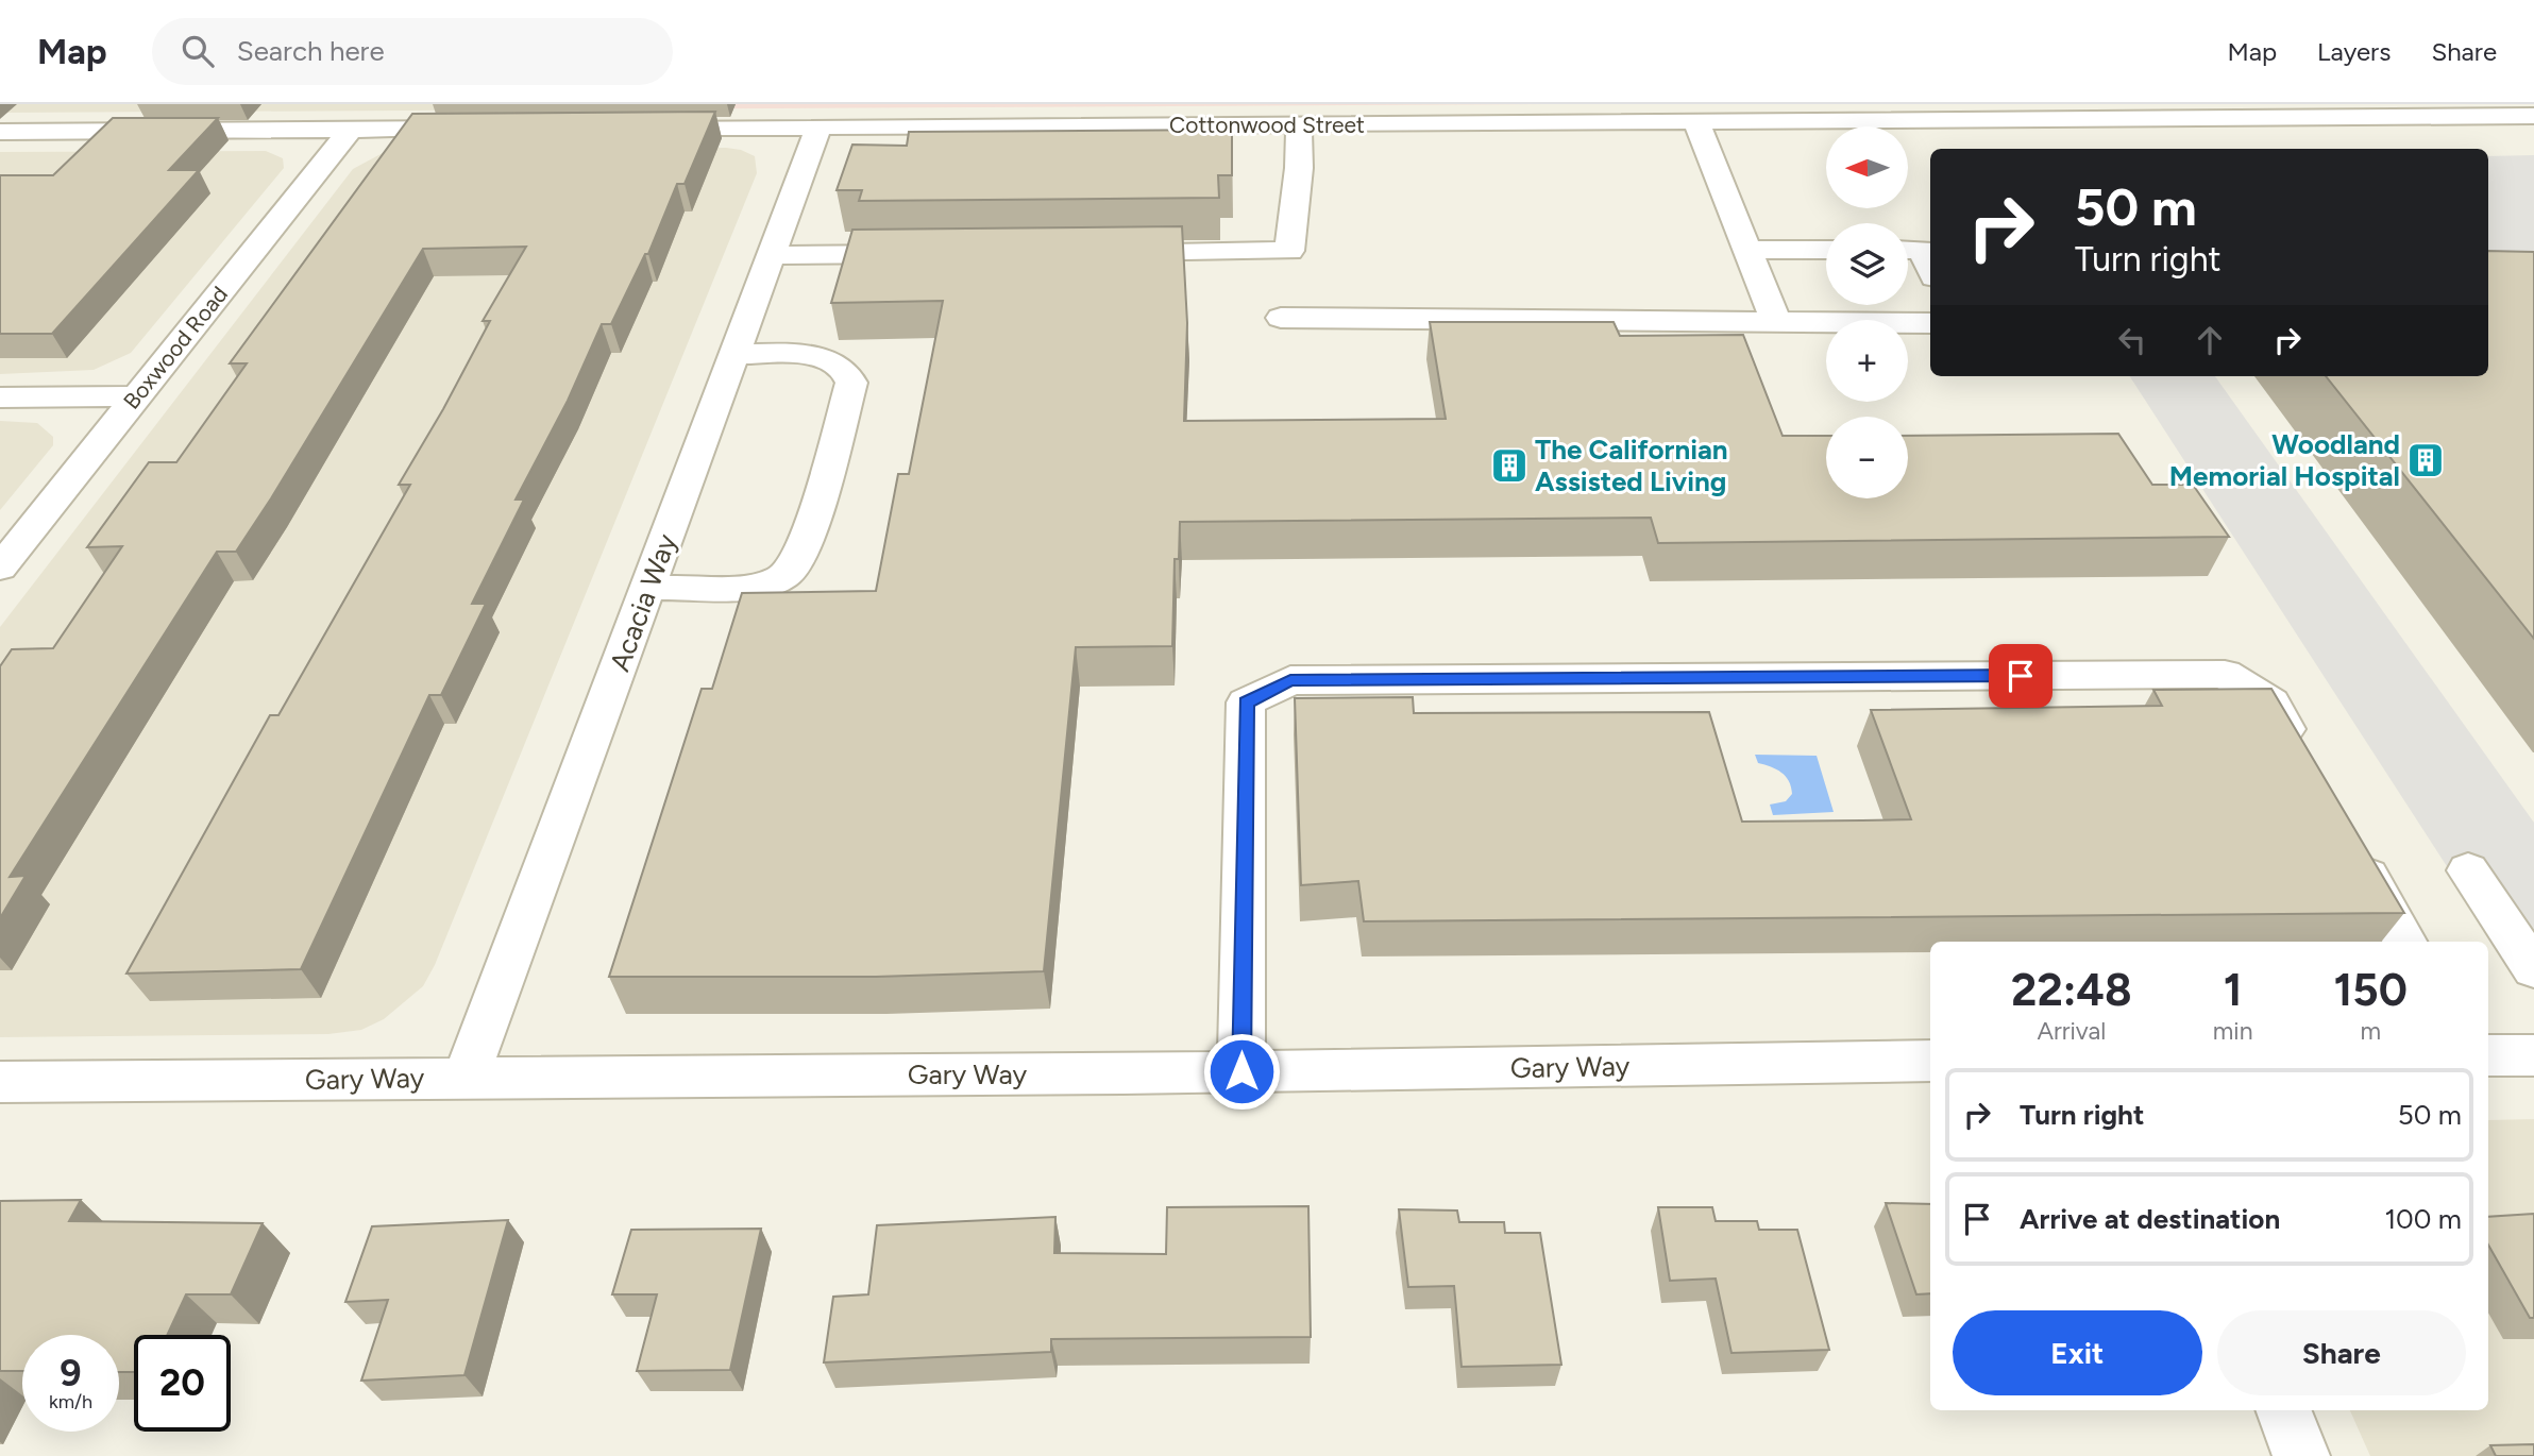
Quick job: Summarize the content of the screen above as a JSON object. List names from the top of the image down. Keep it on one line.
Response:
{"streets":{"street":["Cottonwood Street","Boxwood Road","Acacia Way","Gary Way"]},"crossings":[["Cottonwood Street","Acacia Way"],["Acacia Way","Gary Way"]],"places":{"building":["Woodland Memorial Hospital","The Californian Assisted Living"]},"north":"left","page":{"header":"Map","search":"Search here","nav":["Map","Layers","Share"],"map_buttons":["+","−"],"turn":["50 m","Turn right"],"eta":["22:48","Arrival","1","min","150","m"],"list":[{"name":"Turn right","value":"50 m"},{"name":"Arrive at destination","value":"100 m"}],"buttons":["Exit","Share"],"speed":"9 km/h","limit":"20"}}
